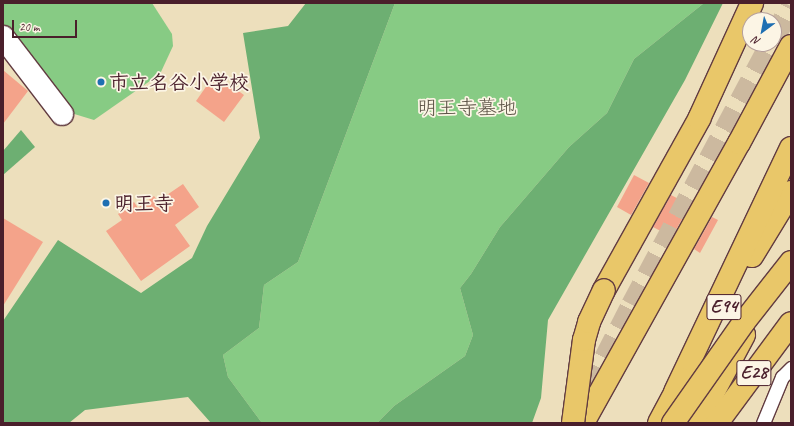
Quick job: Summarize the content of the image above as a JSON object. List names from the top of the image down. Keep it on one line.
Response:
{"streets":{"highway":["E94","E28"]},"parks":["明王寺墓地"],"places":["市立名谷小学校","明王寺"],"scale_bar":"20 m","north":"bottom left"}
